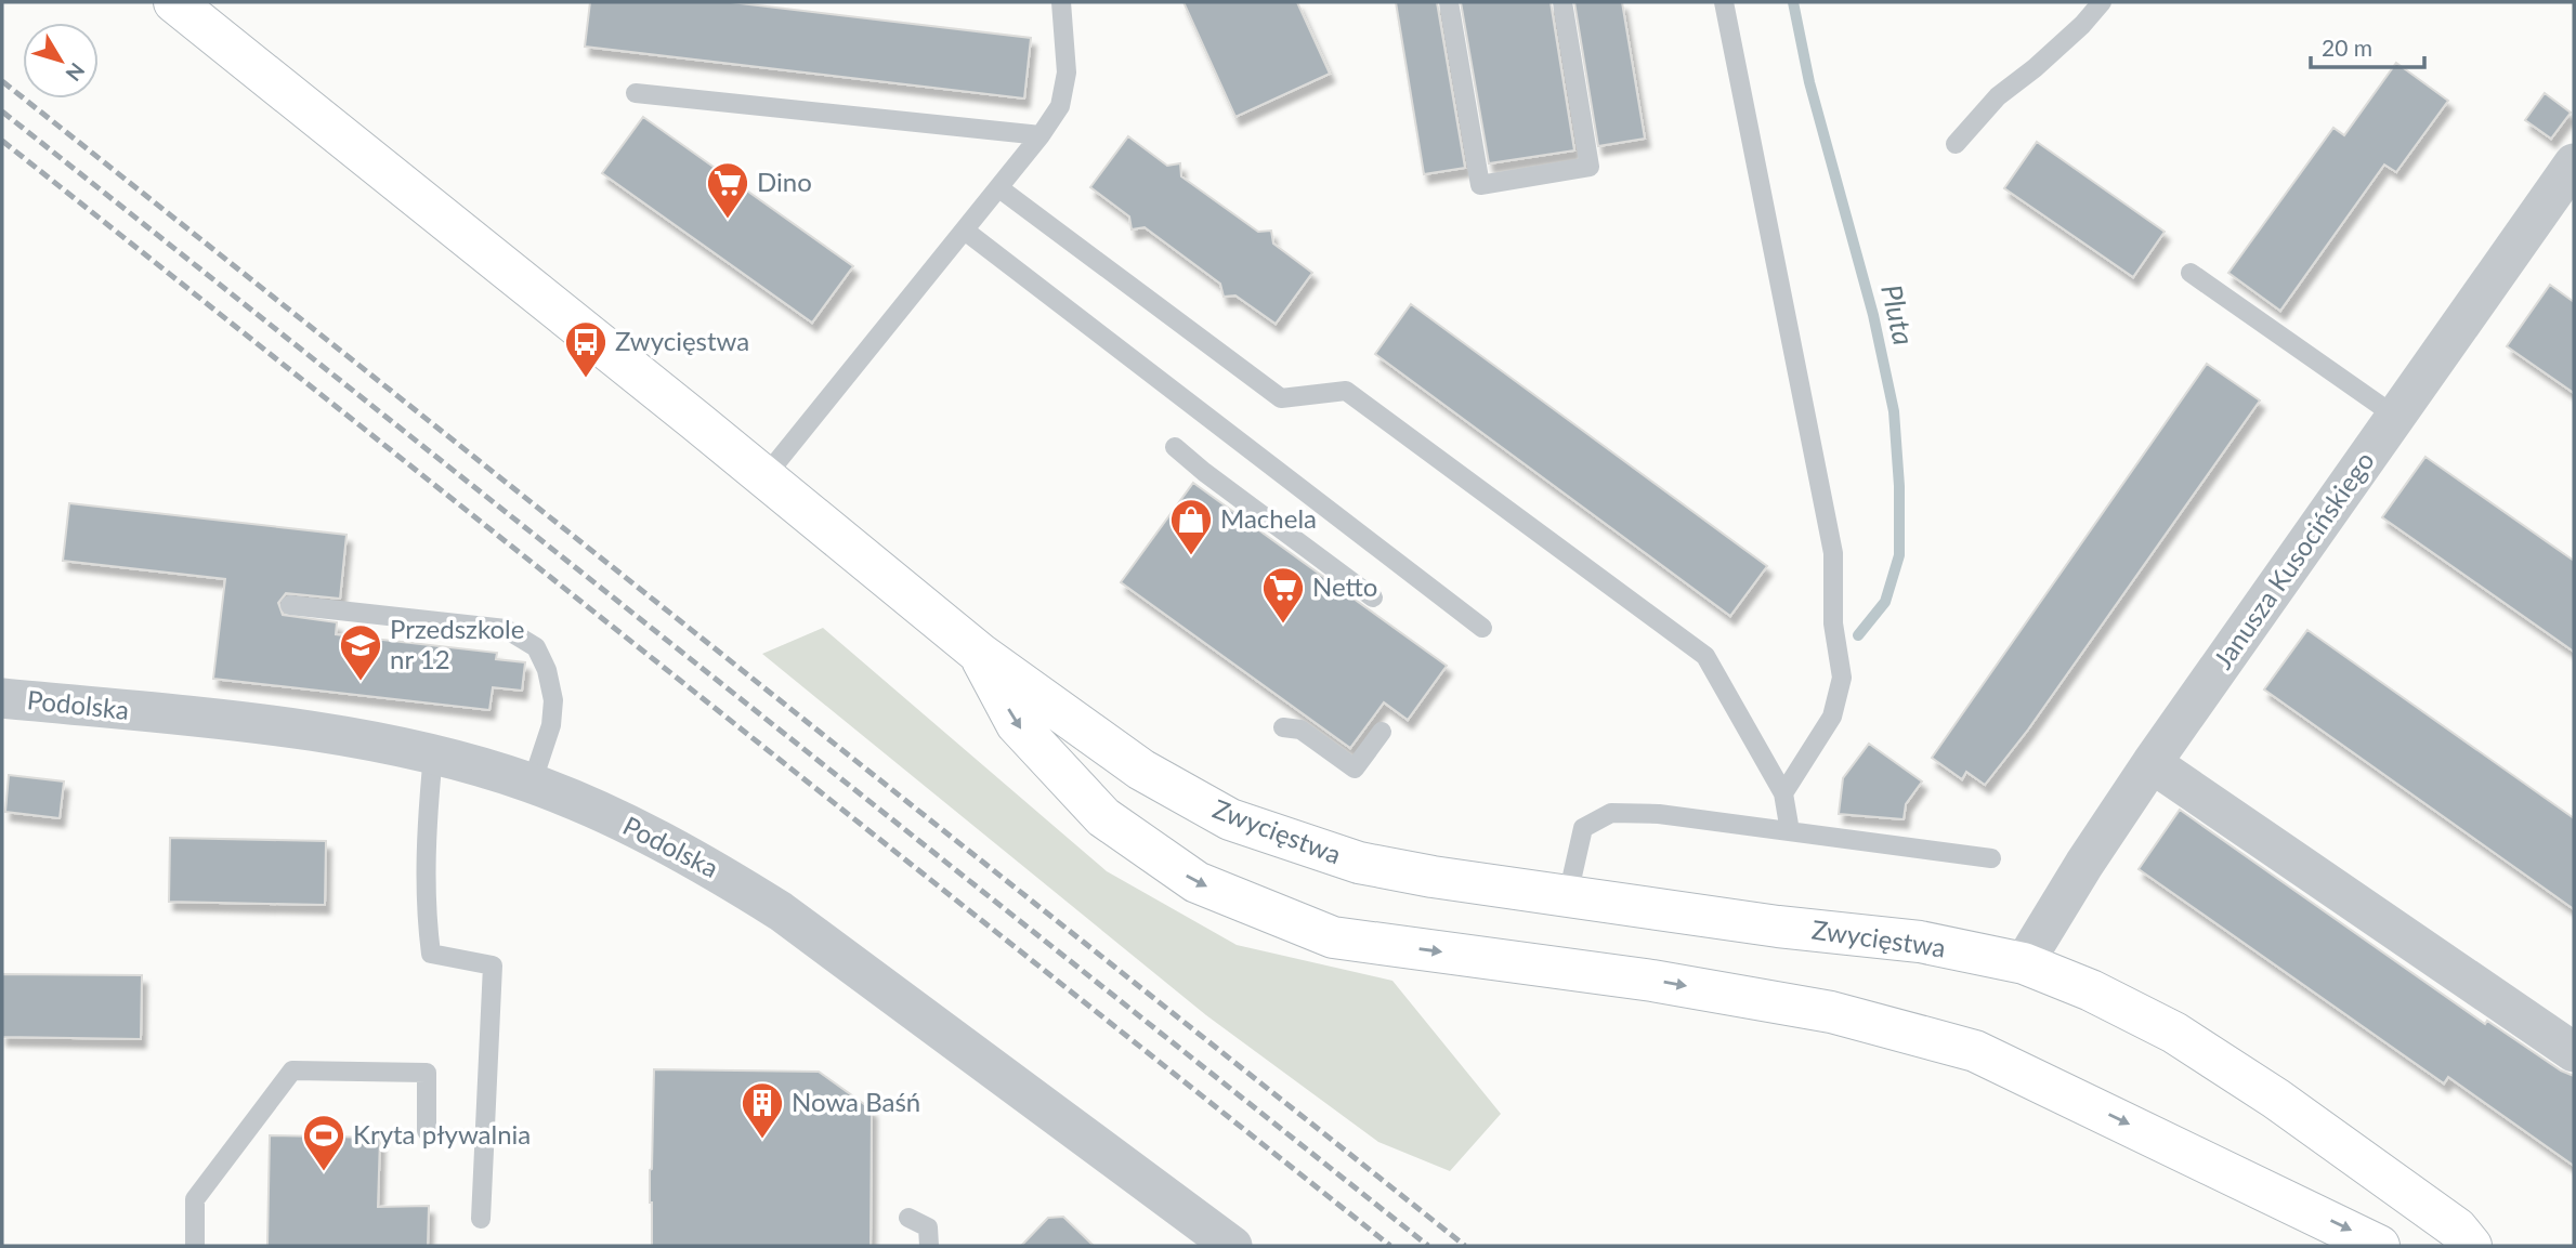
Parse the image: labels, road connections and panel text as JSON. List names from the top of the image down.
{
  "streets": {
    "main road": ["Zwycięstwa"],
    "street": ["Janusza Kusocińskiego", "Podolska"]
  },
  "crossings": [
    ["Janusza Kusocińskiego", "Zwycięstwa"]
  ],
  "water": ["Pluta"],
  "places": {
    "supermarket": ["Dino", "Netto"],
    "bus stop": ["Zwycięstwa"],
    "shop": ["Machela"],
    "school or university": ["Przedszkole nr 12"],
    "building": ["Nowa Baśń"],
    "sports": ["Kryta pływalnia"]
  },
  "scale_bar": "20 m",
  "north": "bottom right"
}
